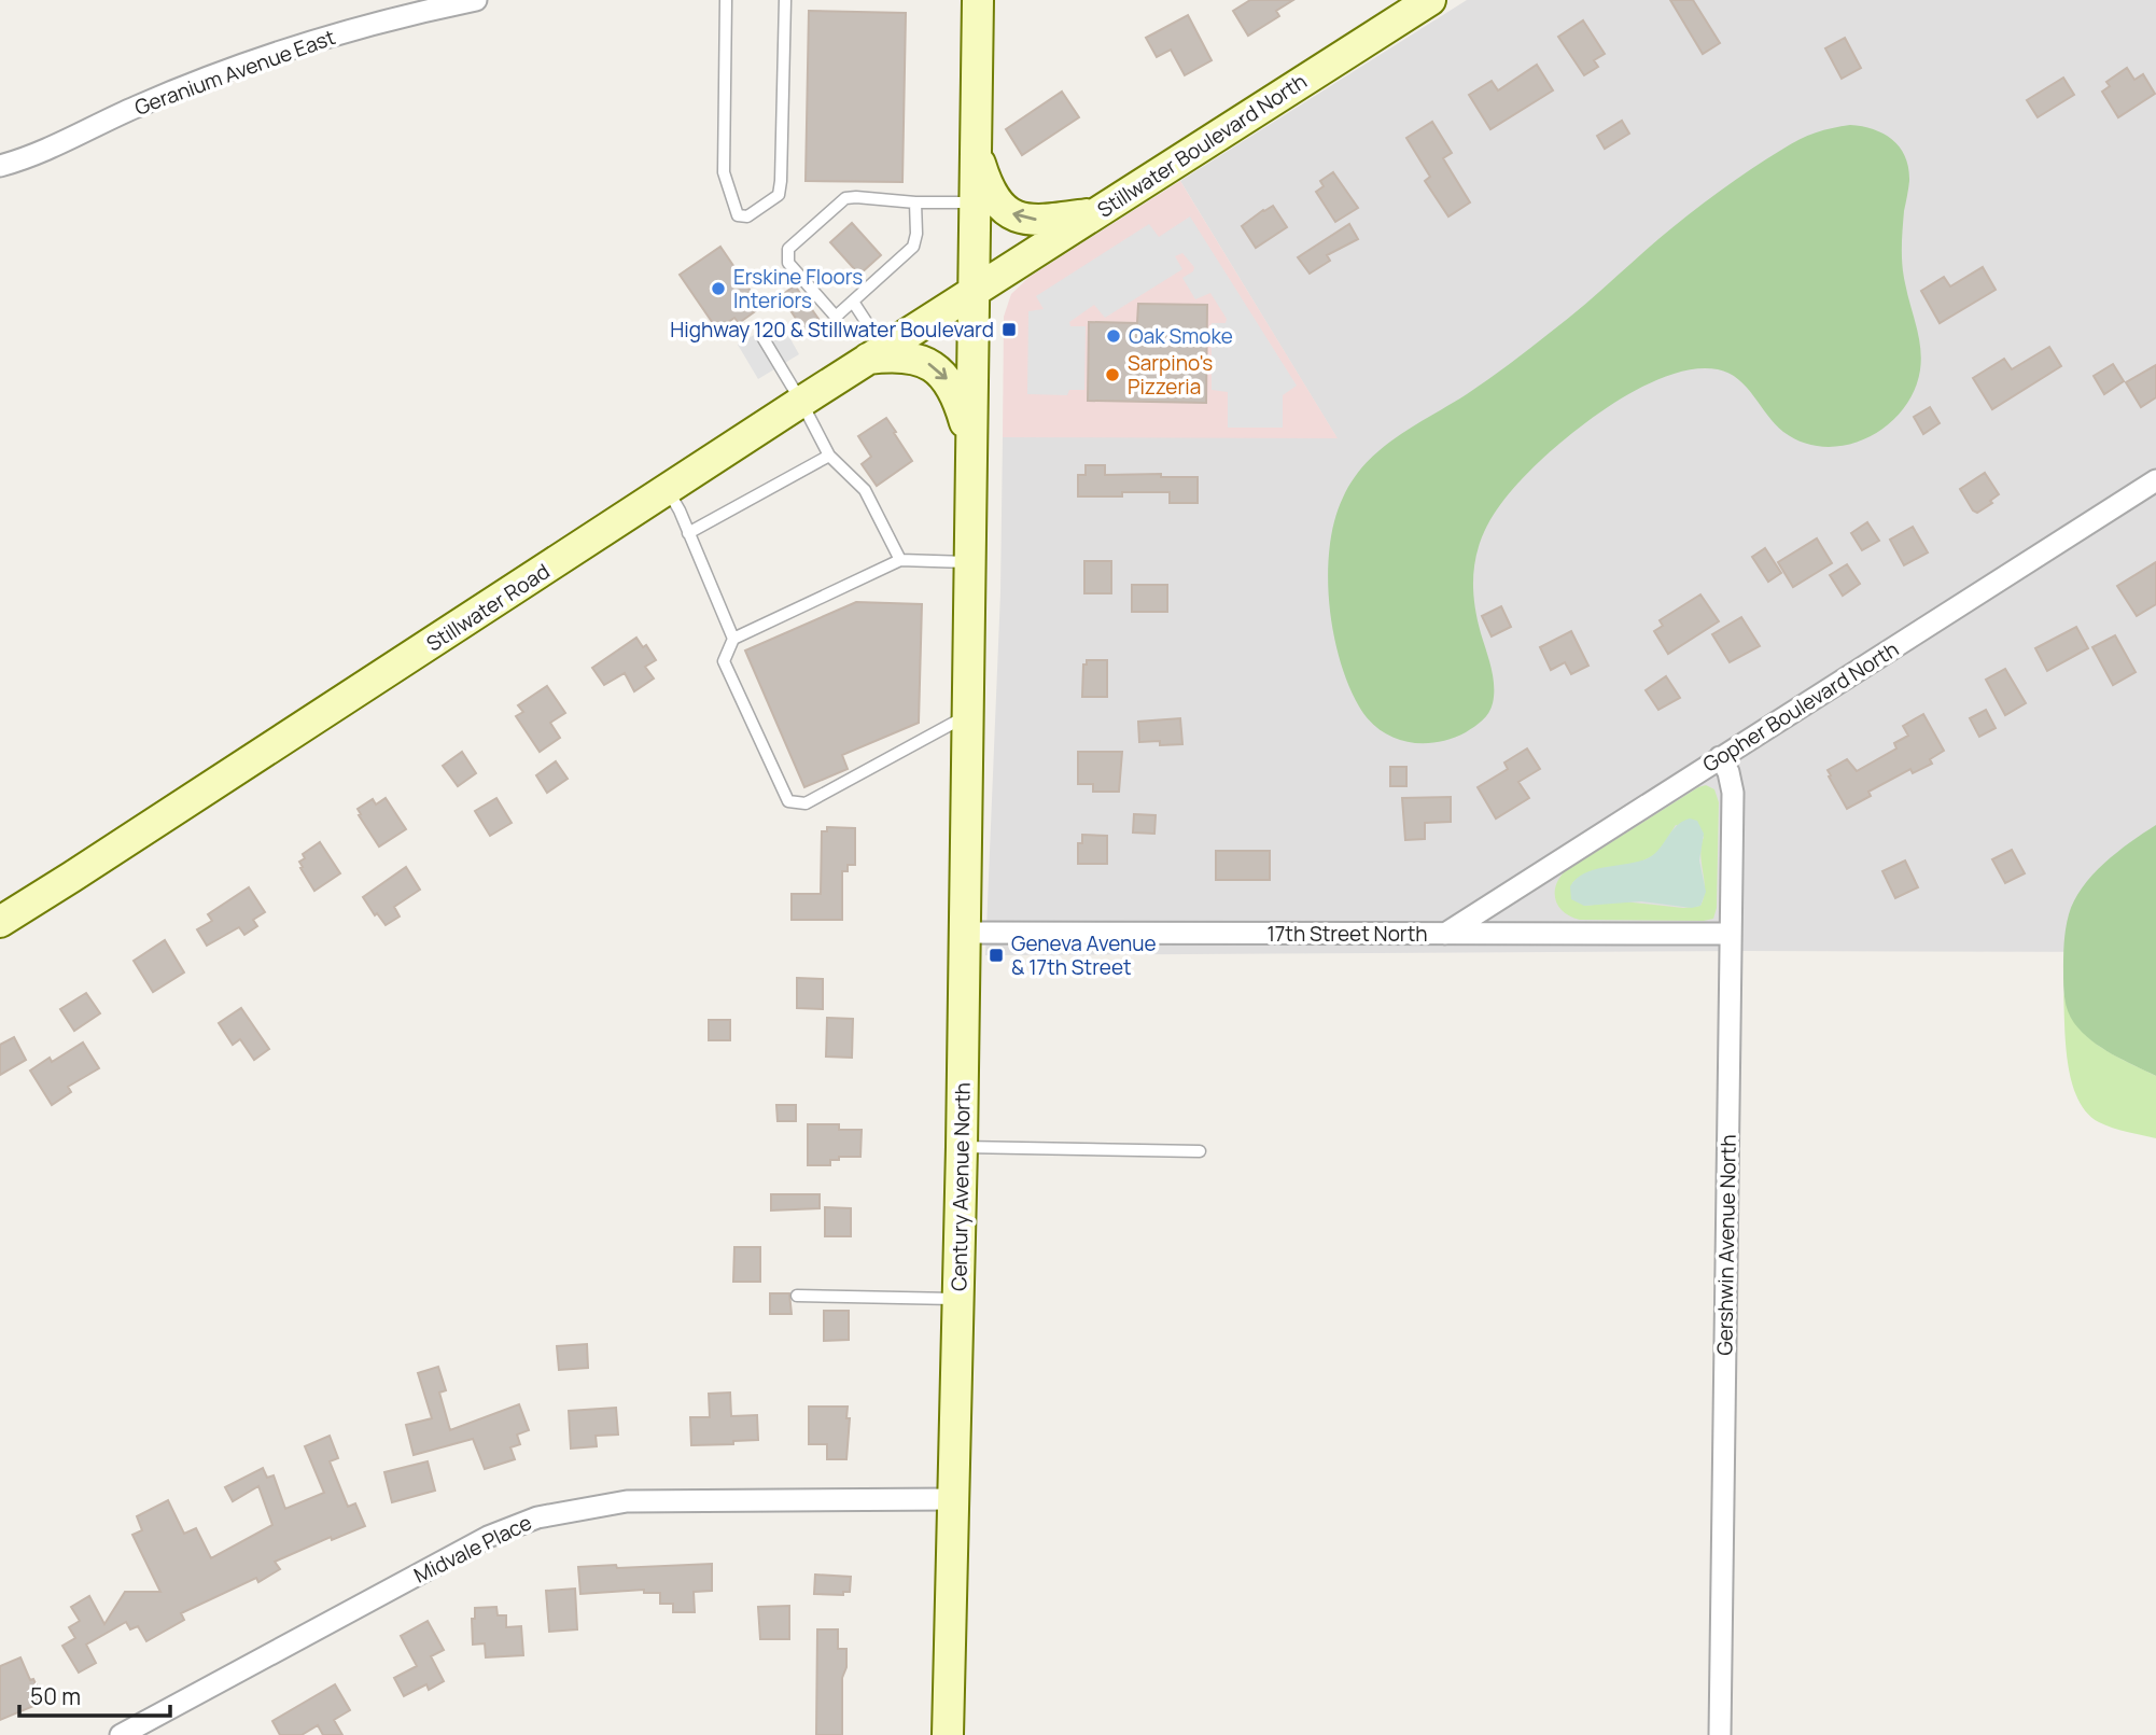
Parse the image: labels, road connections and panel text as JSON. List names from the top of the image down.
{
  "streets": {
    "main road": ["Stillwater Boulevard North", "Stillwater Road", "Century Avenue North"],
    "street": [
      "Geranium Avenue East",
      "Gopher Boulevard North",
      "17th Street North",
      "Gershwin Avenue North",
      "Midvale Place"
    ]
  },
  "crossings": [
    ["Stillwater Boulevard North", "Stillwater Road"],
    ["Stillwater Boulevard North", "Century Avenue North"],
    ["Stillwater Road", "Century Avenue North"],
    ["Gopher Boulevard North", "17th Street North"],
    ["Gopher Boulevard North", "Gershwin Avenue North"],
    ["17th Street North", "Century Avenue North"],
    ["17th Street North", "Gershwin Avenue North"],
    ["Century Avenue North", "Midvale Place"]
  ],
  "places": {
    "other": ["Erskine Floors Interiors", "Oak Smoke", "Sarpino's Pizzeria"],
    "transit": ["Highway 120 & Stillwater Boulevard", "Geneva Avenue & 17th Street"]
  },
  "scale_bar": "50 m"
}
